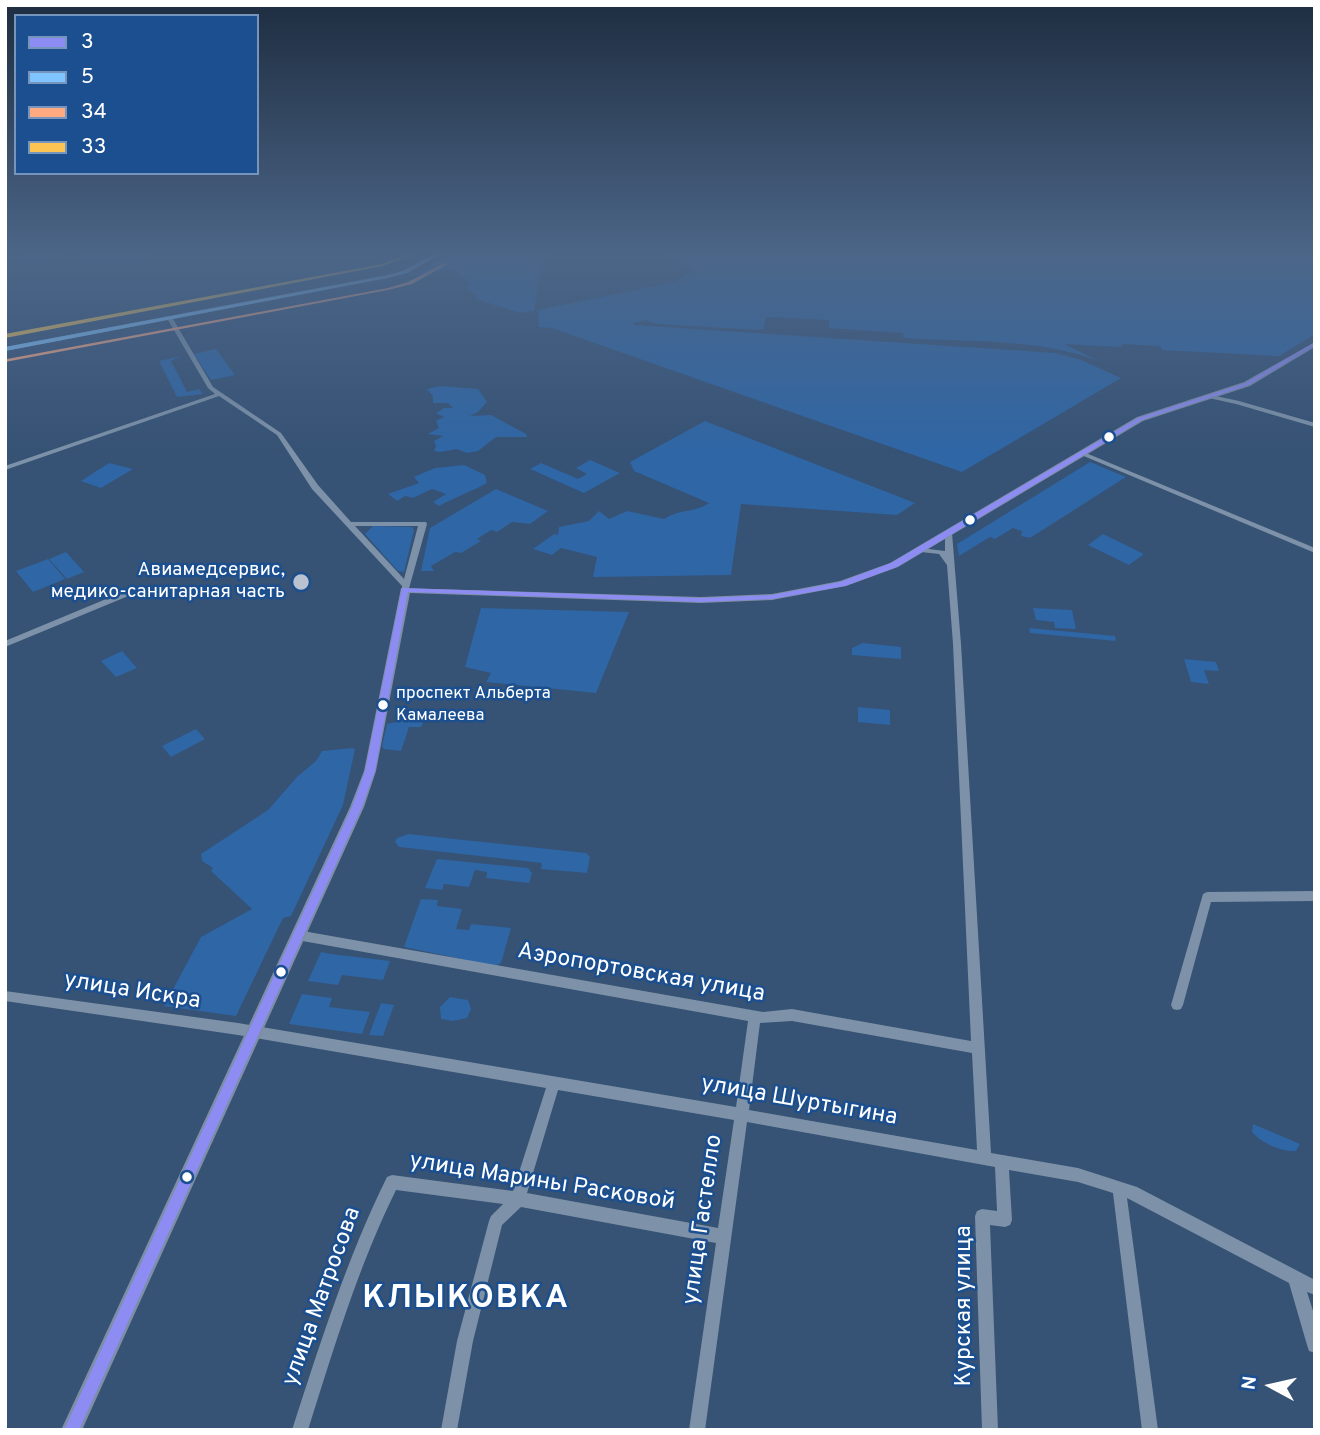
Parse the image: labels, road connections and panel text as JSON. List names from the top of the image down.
{
  "streets": {
    "street": [
      "Аэропортовская улица",
      "улица Искра",
      "улица Шуртыгина",
      "улица Марины Расковой",
      "улица Гастелло",
      "улица Матросова",
      "Курская улица"
    ]
  },
  "crossings": [
    ["Аэропортовская улица", "улица Гастелло"],
    ["улица Искра", "улица Шуртыгина"],
    ["улица Шуртыгина", "улица Гастелло"],
    ["улица Шуртыгина", "Курская улица"],
    ["улица Марины Расковой", "улица Гастелло"],
    ["улица Марины Расковой", "улица Матросова"]
  ],
  "districts": ["КЛЫКОВКА"],
  "places": ["Авиамедсервис, медико-санитарная часть", "проспект Альберта Камалеева"],
  "lines": [
    "transit line 5",
    "transit line 34",
    "transit line 33",
    "transit line 3"
  ],
  "legend": [
    "3",
    "5",
    "34",
    "33"
  ],
  "north": "left"
}
